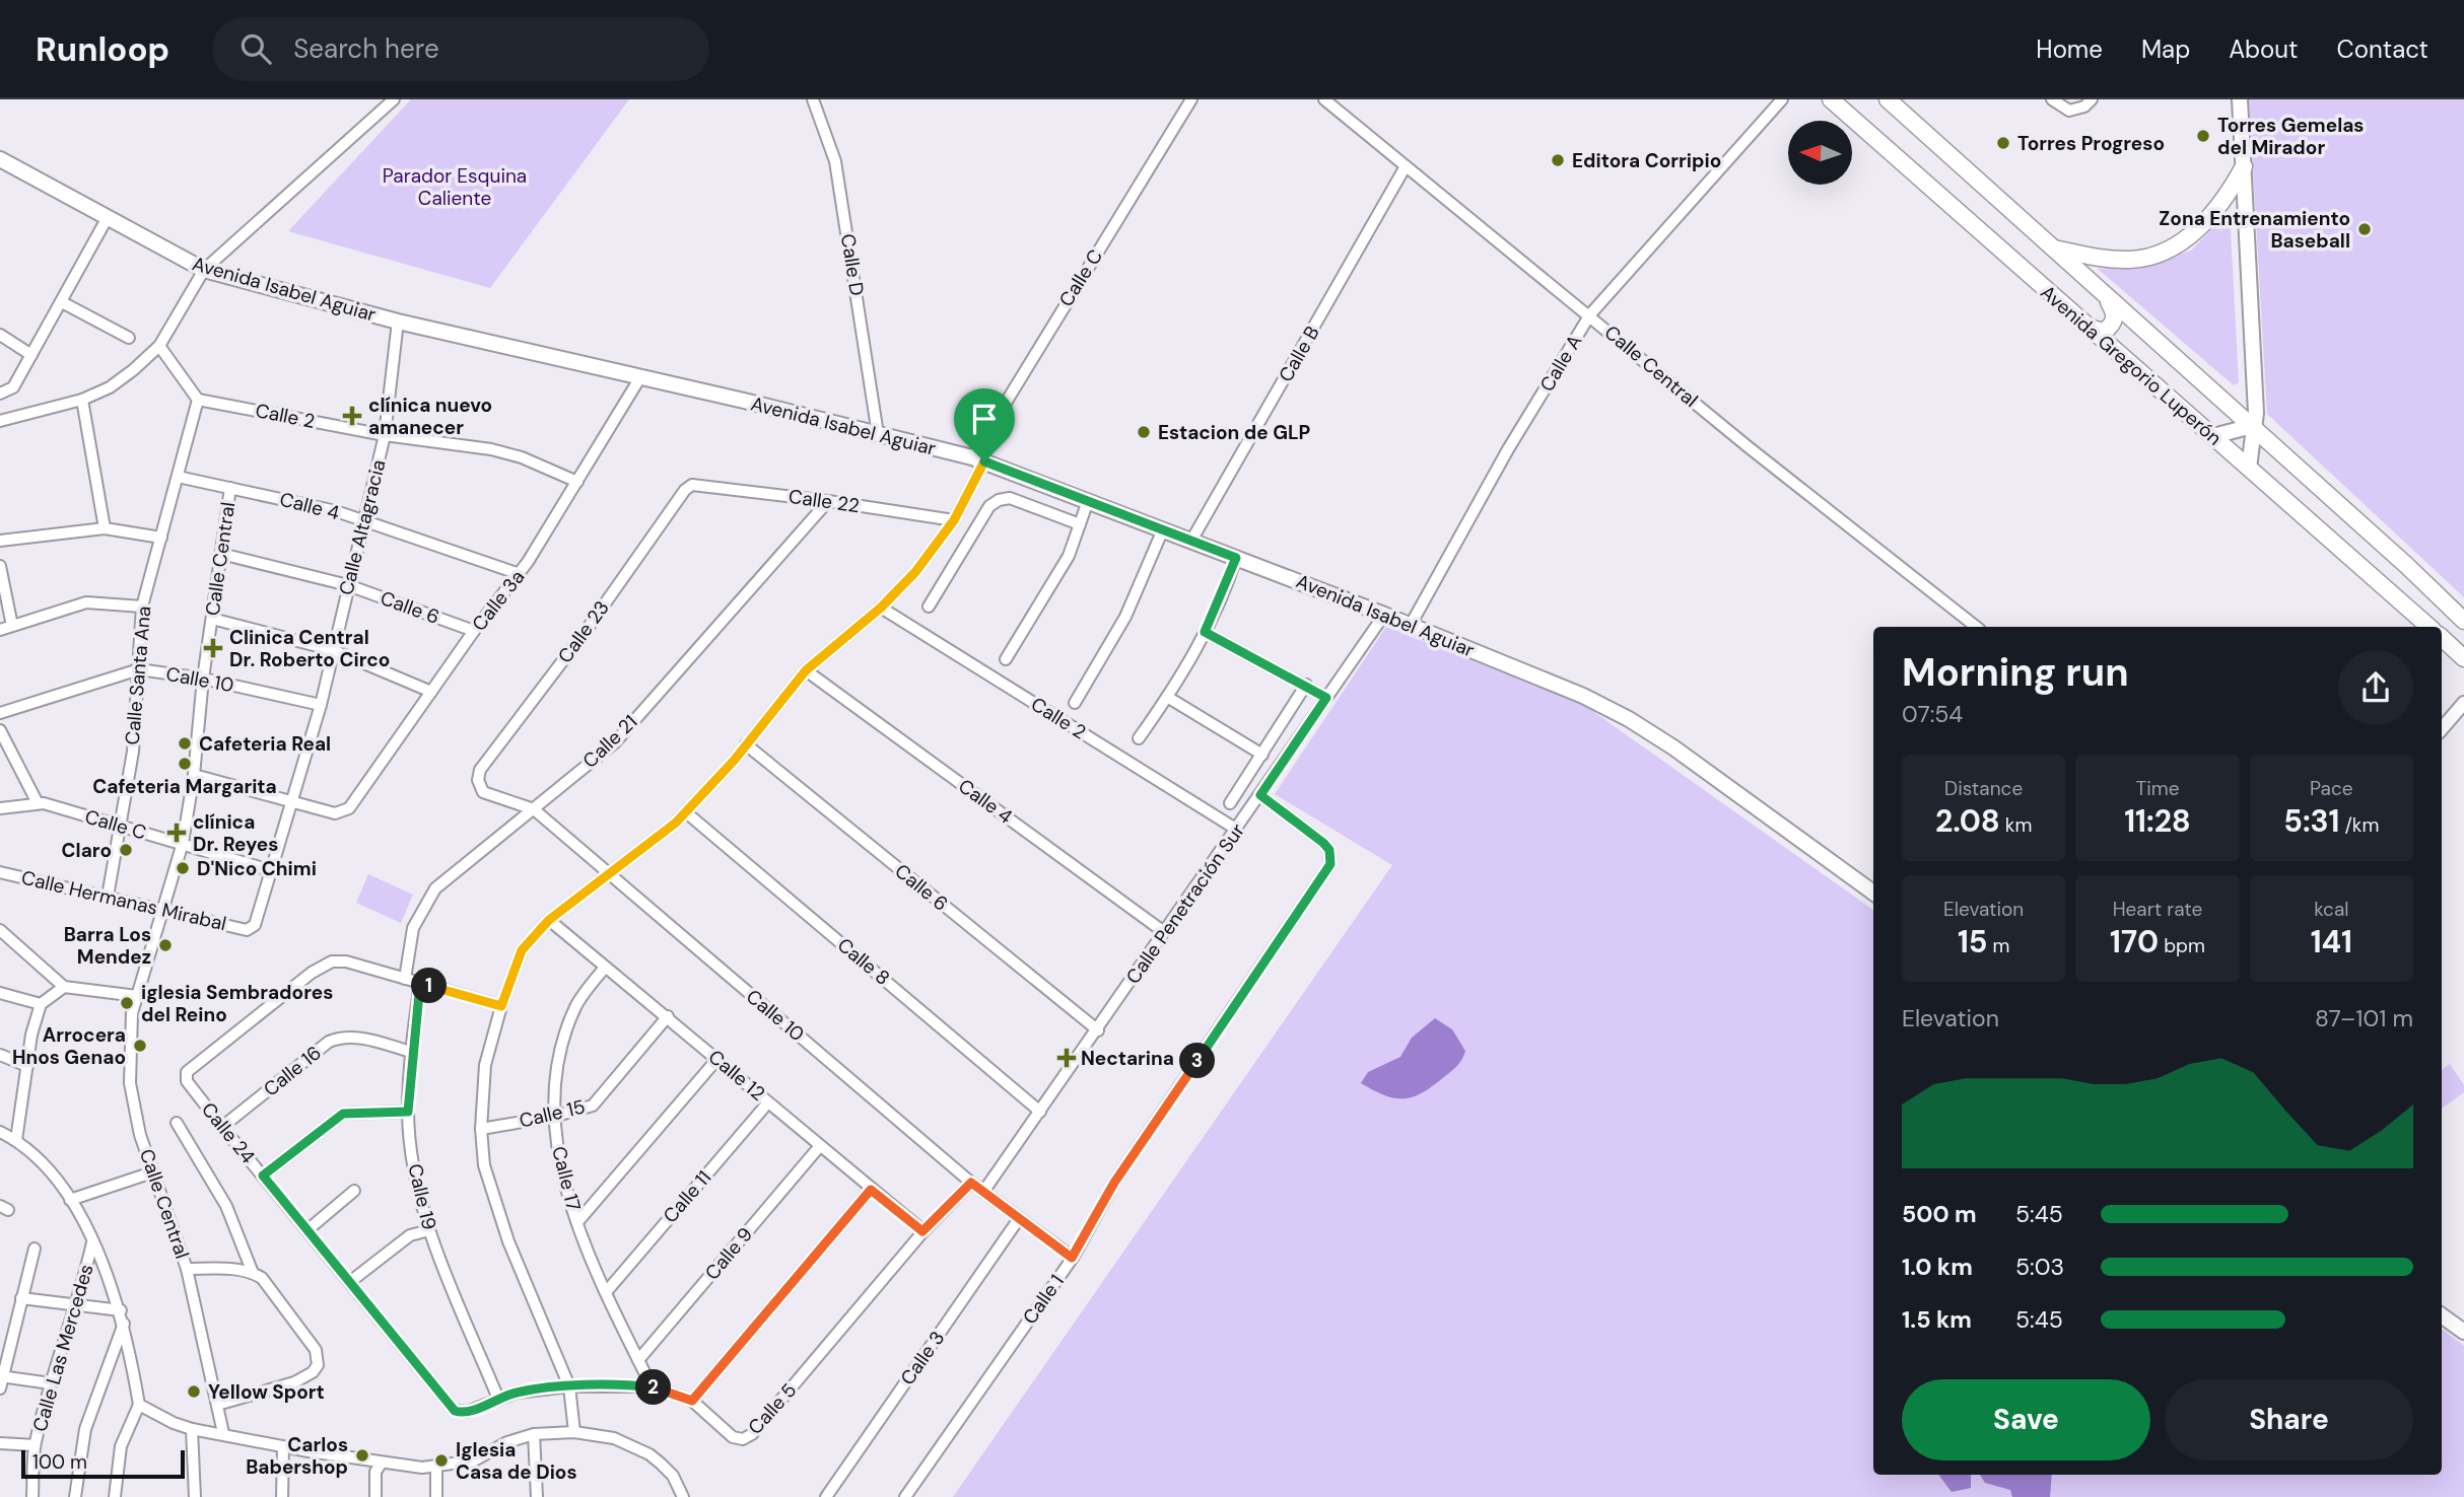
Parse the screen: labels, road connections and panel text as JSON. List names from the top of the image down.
{
  "streets": {
    "main road": ["Avenida Isabel Aguiar", "Avenida Gregorio Luperón"],
    "street": [
      "Calle D",
      "Calle C",
      "Calle B",
      "Calle A",
      "Calle Central",
      "Calle 2",
      "Calle 22",
      "Calle 4",
      "Calle Altagracia",
      "Calle 3a",
      "Calle 6",
      "Calle 23",
      "Calle Santa Ana",
      "Calle 10",
      "Calle 21",
      "Calle Hermanas Mirabal",
      "Calle Penetración Sur",
      "Calle 8",
      "Calle 16",
      "Calle 12",
      "Calle 15",
      "Calle 24",
      "Calle 17",
      "Calle 19",
      "Calle 11",
      "Calle 9",
      "Calle 1",
      "Calle Las Mercedes",
      "Calle 3",
      "Calle 5"
    ]
  },
  "crossings": [
    ["Calle D", "Avenida Isabel Aguiar"],
    ["Calle C", "Avenida Isabel Aguiar"],
    ["Calle C", "Calle Central"],
    ["Calle C", "Calle 2"],
    ["Calle C", "Calle 22"],
    ["Calle C", "Calle 4"],
    ["Calle C", "Calle Altagracia"],
    ["Calle C", "Calle 6"],
    ["Calle C", "Calle Santa Ana"],
    ["Calle C", "Calle 10"],
    ["Calle C", "Calle 8"],
    ["Calle C", "Calle 12"],
    ["Calle C", "Calle 15"],
    ["Calle C", "Calle 5"],
    ["Avenida Isabel Aguiar", "Calle B"],
    ["Avenida Isabel Aguiar", "Calle A"],
    ["Avenida Isabel Aguiar", "Calle Altagracia"],
    ["Avenida Isabel Aguiar", "Calle 3a"],
    ["Avenida Isabel Aguiar", "Calle Penetración Sur"],
    ["Calle B", "Calle Central"],
    ["Calle A", "Calle Central"],
    ["Calle Central", "Calle 4"],
    ["Calle Central", "Calle 6"],
    ["Calle Central", "Calle 10"],
    ["Calle Central", "Calle Hermanas Mirabal"],
    ["Calle 2", "Calle Altagracia"],
    ["Calle 2", "Calle 3a"],
    ["Calle 2", "Calle Santa Ana"],
    ["Calle 2", "Calle Penetración Sur"],
    ["Calle 22", "Calle 23"],
    ["Calle 22", "Calle 21"],
    ["Calle 4", "Calle Altagracia"],
    ["Calle 4", "Calle 3a"],
    ["Calle 4", "Calle Santa Ana"],
    ["Calle 4", "Calle Penetración Sur"],
    ["Calle Altagracia", "Calle 3a"],
    ["Calle Altagracia", "Calle 6"],
    ["Calle Altagracia", "Calle 10"],
    ["Calle Altagracia", "Calle Hermanas Mirabal"],
    ["Calle 3a", "Calle 6"],
    ["Calle 6", "Calle Penetración Sur"],
    ["Calle 23", "Calle 10"],
    ["Calle Santa Ana", "Calle 10"],
    ["Calle Santa Ana", "Calle Hermanas Mirabal"],
    ["Calle 10", "Calle 21"],
    ["Calle 10", "Calle Penetración Sur"],
    ["Calle 10", "Calle 1"],
    ["Calle 10", "Calle 3"],
    ["Calle 10", "Calle 5"],
    ["Calle 21", "Calle 24"],
    ["Calle Penetración Sur", "Calle 8"],
    ["Calle Penetración Sur", "Calle 1"],
    ["Calle 16", "Calle 24"],
    ["Calle 16", "Calle 19"],
    ["Calle 12", "Calle 15"],
    ["Calle 12", "Calle 17"],
    ["Calle 12", "Calle 11"],
    ["Calle 12", "Calle 9"],
    ["Calle 12", "Calle 5"],
    ["Calle 15", "Calle 17"],
    ["Calle 24", "Calle 5"],
    ["Calle 17", "Calle 11"],
    ["Calle 17", "Calle 9"],
    ["Calle 17", "Calle 5"],
    ["Calle 19", "Calle 5"]
  ],
  "parks": ["Parador Esquina Caliente"],
  "places": {
    "other": [
      "Torres Gemelas del Mirador",
      "Torres Progreso",
      "Editora Corripio",
      "Zona Entrenamiento Baseball",
      "Estacion de GLP",
      "Cafeteria Real",
      "Cafeteria Margarita",
      "Claro",
      "D'Nico Chimi",
      "Barra Los Mendez",
      "iglesia Sembradores del Reino",
      "Arrocera Hnos Genao",
      "Yellow Sport",
      "Carlos Babershop",
      "Iglesia Casa de Dios"
    ],
    "health": [
      "clínica nuevo amanecer",
      "Clinica Central Dr. Roberto Circo",
      "clínica Dr. Reyes",
      "Nectarina"
    ]
  },
  "scale_bar": "100 m",
  "north": "left",
  "page": {
    "header": "Runloop",
    "search": "Search here",
    "nav": [
      "Home",
      "Map",
      "About",
      "Contact"
    ],
    "heading": ["Morning run", "07:54"],
    "stats": [
      ["Distance", "2.08 km"],
      ["Time", "11:28"],
      ["Pace", "5:31 /km"],
      ["Elevation", "15 m"],
      ["Heart rate", "170 bpm"],
      ["kcal", "141"]
    ],
    "pins": ["1", "3", "2"],
    "chart": ["Elevation", "87–101 m"],
    "list": [
      {
        "name": "500 m",
        "note": "5:45"
      },
      {
        "name": "1.0 km",
        "note": "5:03"
      },
      {
        "name": "1.5 km",
        "note": "5:45"
      }
    ],
    "buttons": ["Save", "Share"],
    "scale": "100 m"
  }
}
